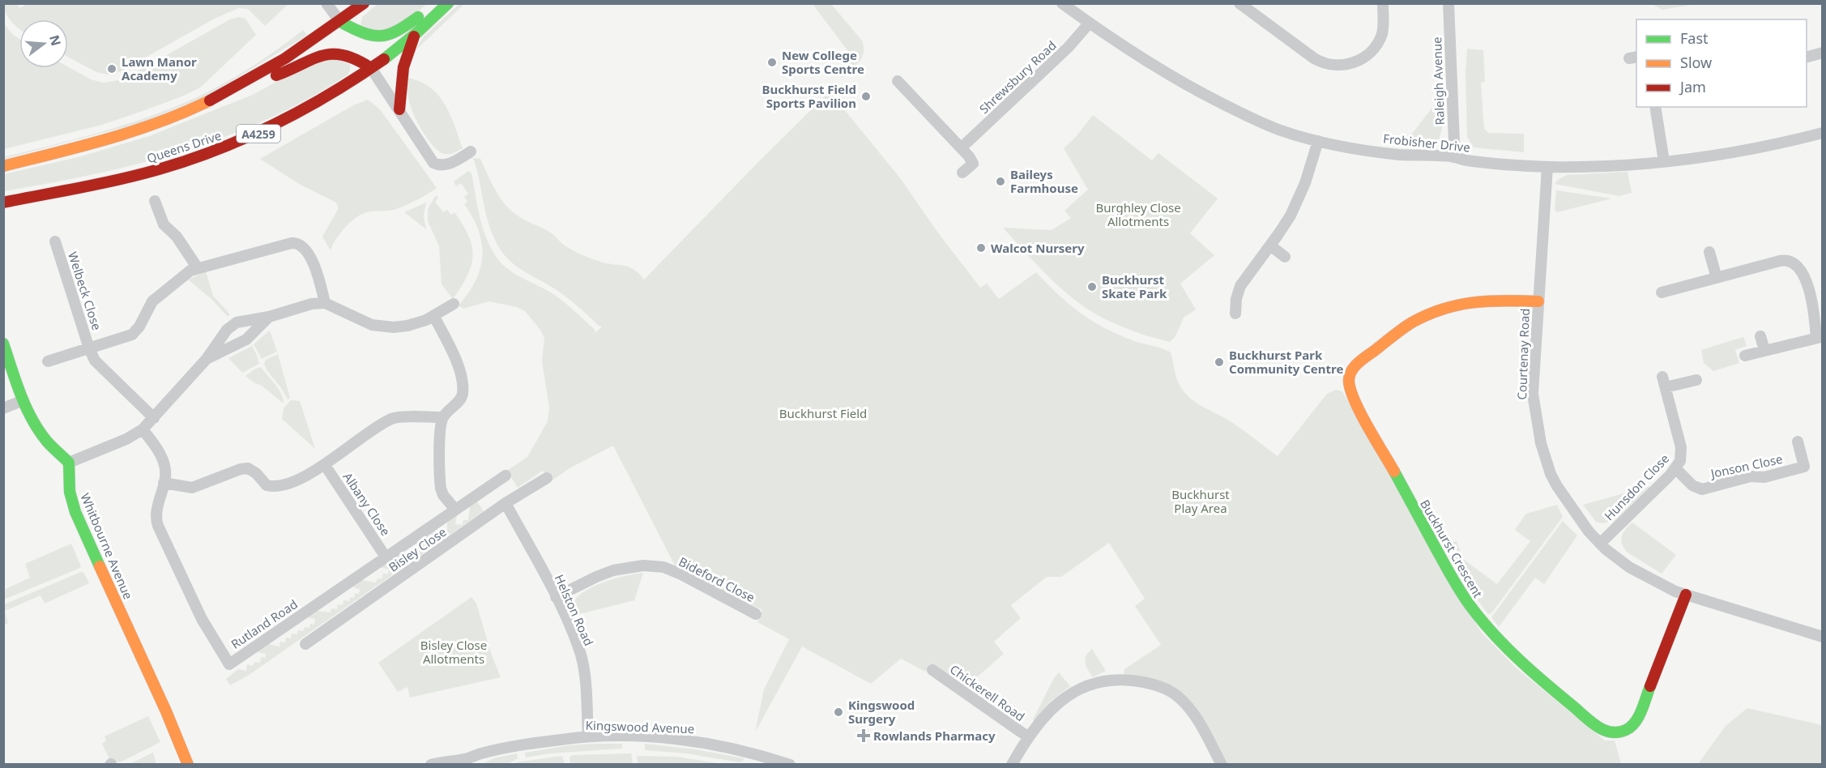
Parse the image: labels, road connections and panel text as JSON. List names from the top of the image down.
{
  "streets": {
    "street": [
      "Shrewsbury Road",
      "Raleigh Avenue",
      "A4259",
      "Frobisher Drive",
      "Queens Drive",
      "Welbeck Close",
      "Courtenay Road",
      "Jonson Close",
      "Hunsdon Close",
      "Albany Close",
      "Whitbourne Avenue",
      "Buckhurst Crescent",
      "Bisley Close",
      "Bideford Close",
      "Helston Road",
      "Rutland Road",
      "Chickerell Road",
      "Kingswood Avenue"
    ]
  },
  "crossings": [
    ["Shrewsbury Road", "Frobisher Drive"],
    ["Raleigh Avenue", "Frobisher Drive"],
    ["Frobisher Drive", "Courtenay Road"],
    ["Courtenay Road", "Hunsdon Close"],
    ["Courtenay Road", "Buckhurst Crescent"],
    ["Jonson Close", "Hunsdon Close"],
    ["Albany Close", "Rutland Road"],
    ["Bisley Close", "Helston Road"],
    ["Bideford Close", "Helston Road"],
    ["Helston Road", "Kingswood Avenue"]
  ],
  "parks": [
    "Burghley Close Allotments",
    "Buckhurst Field",
    "Buckhurst Play Area",
    "Bisley Close Allotments"
  ],
  "places": {
    "other": [
      "New College Sports Centre",
      "Lawn Manor Academy",
      "Buckhurst Field Sports Pavilion",
      "Baileys Farmhouse",
      "Walcot Nursery",
      "Buckhurst Skate Park",
      "Buckhurst Park Community Centre",
      "Kingswood Surgery"
    ],
    "health": ["Rowlands Pharmacy"]
  },
  "legend": ["Fast", "Slow", "Jam"],
  "north": "right"
}
